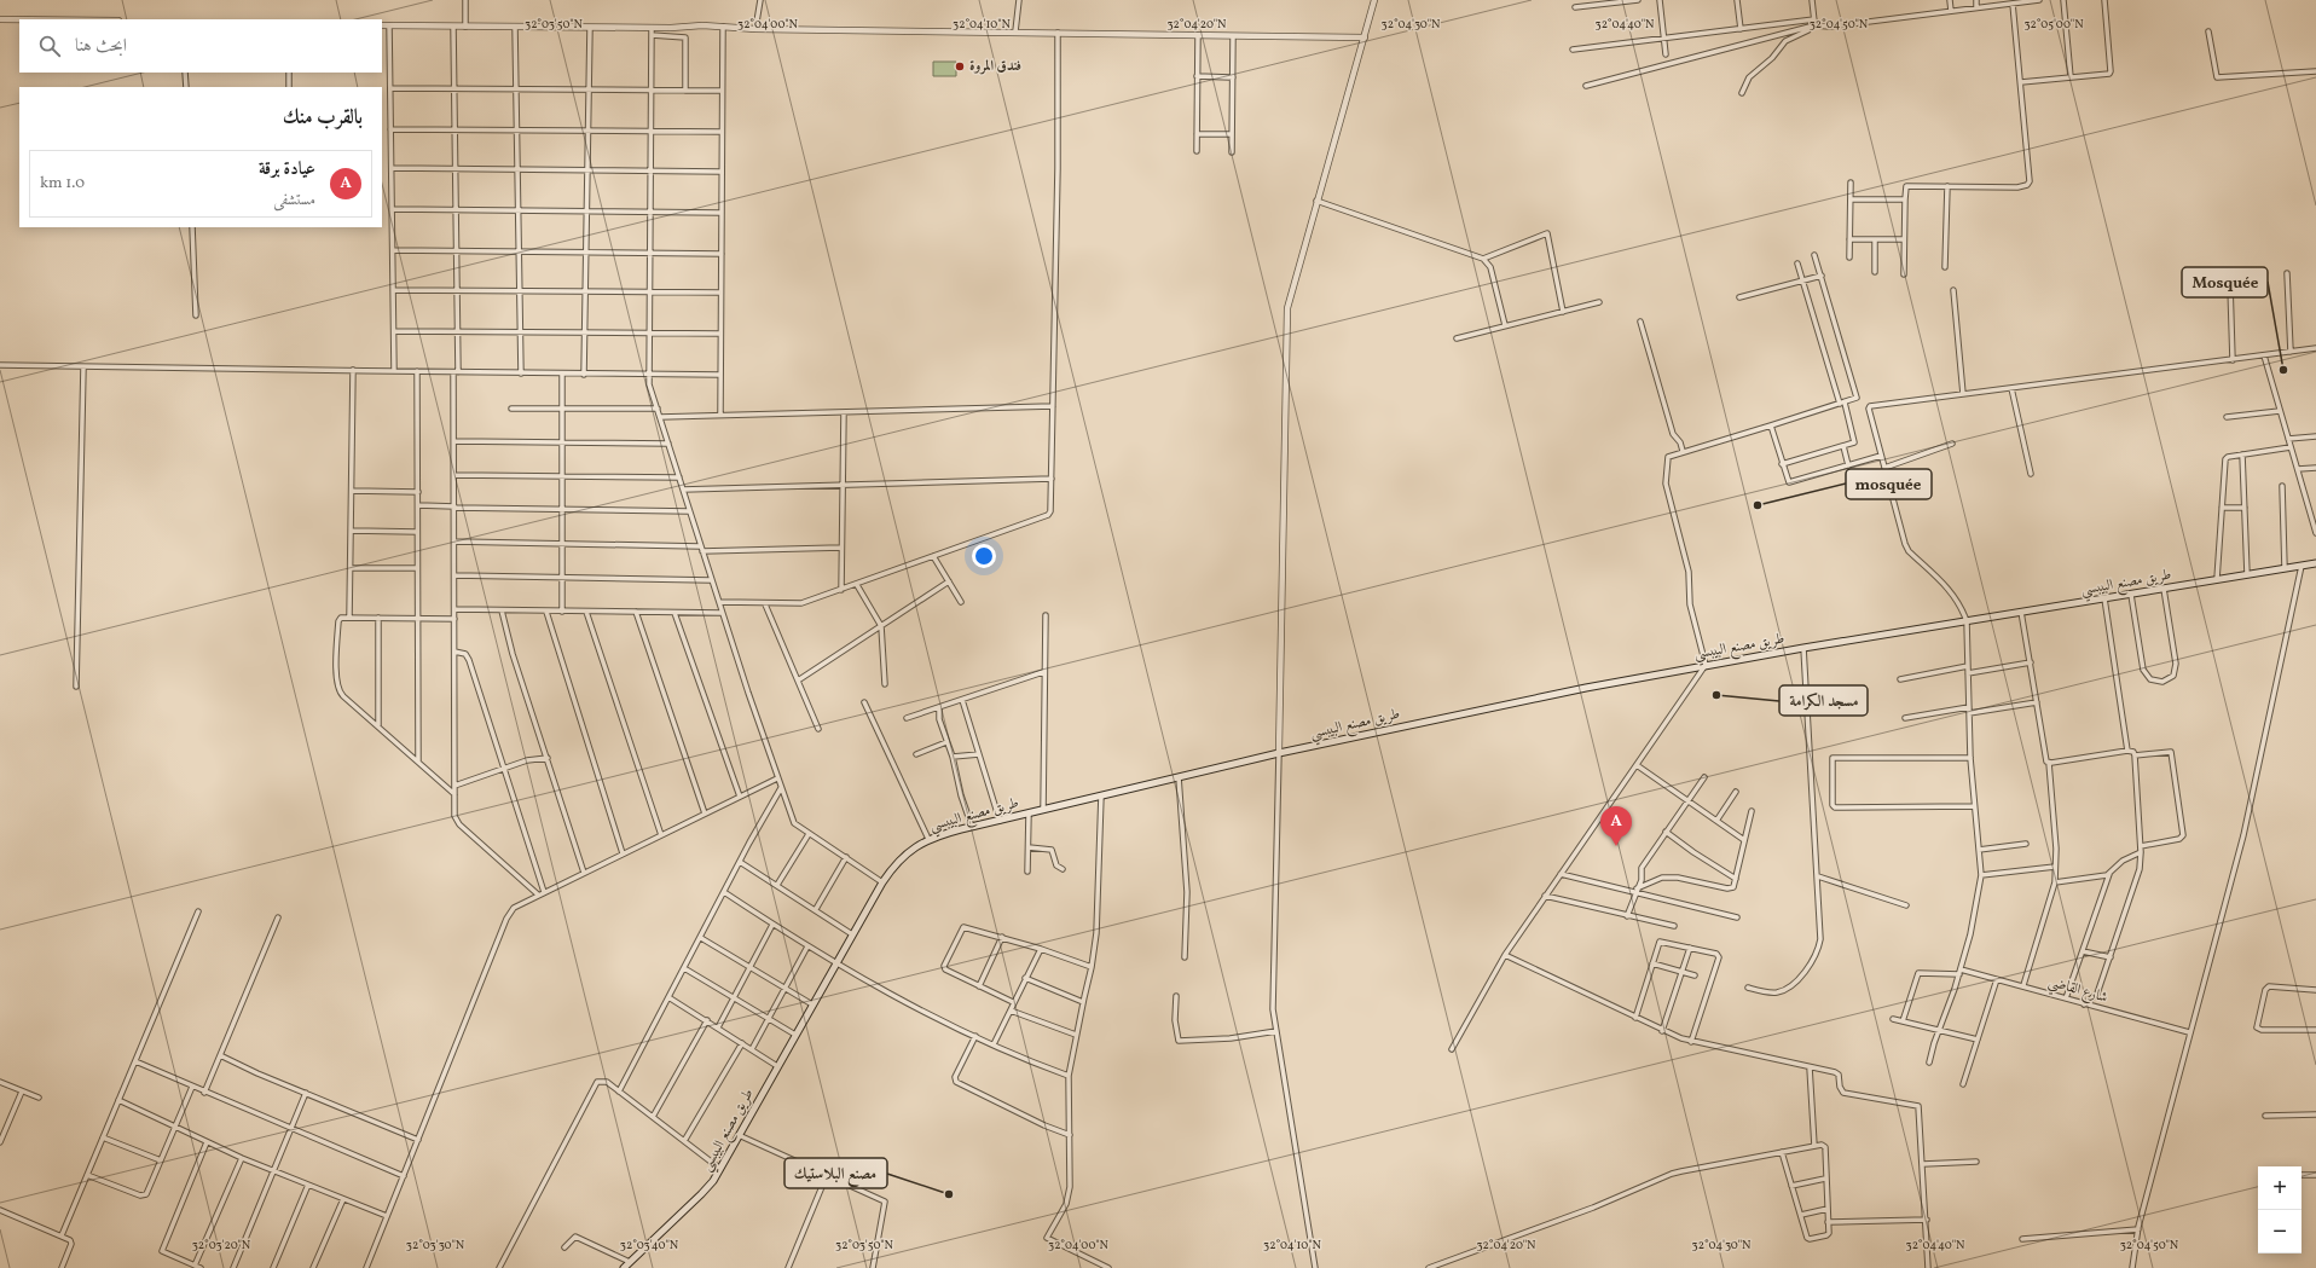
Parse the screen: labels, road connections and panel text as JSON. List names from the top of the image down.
{
  "streets": {
    "main road": ["طريق مصنع البيبسي"],
    "street": ["شارع القاضي"]
  },
  "places": [
    "فندق المروة",
    "Mosquée",
    "mosquée",
    "مسجد الكرامة",
    "مصنع البلاستيك"
  ],
  "page": {
    "search": "ابحث هنا",
    "heading": "بالقرب منك",
    "list": [
      {
        "mark": "A",
        "name": "عيادة برقة",
        "note": "مستشفى",
        "value": "1.0 km"
      }
    ],
    "pins": "A",
    "map_buttons": ["+", "−"]
  },
  "coordinates": [
    "32°04'20\"N",
    "32°03'50\"N",
    "32°04'00\"N",
    "32°04'10\"N",
    "32°04'30\"N",
    "32°04'40\"N",
    "32°04'50\"N",
    "32°05'00\"N",
    "32°03'20\"N",
    "32°03'30\"N",
    "32°03'40\"N"
  ]
}
